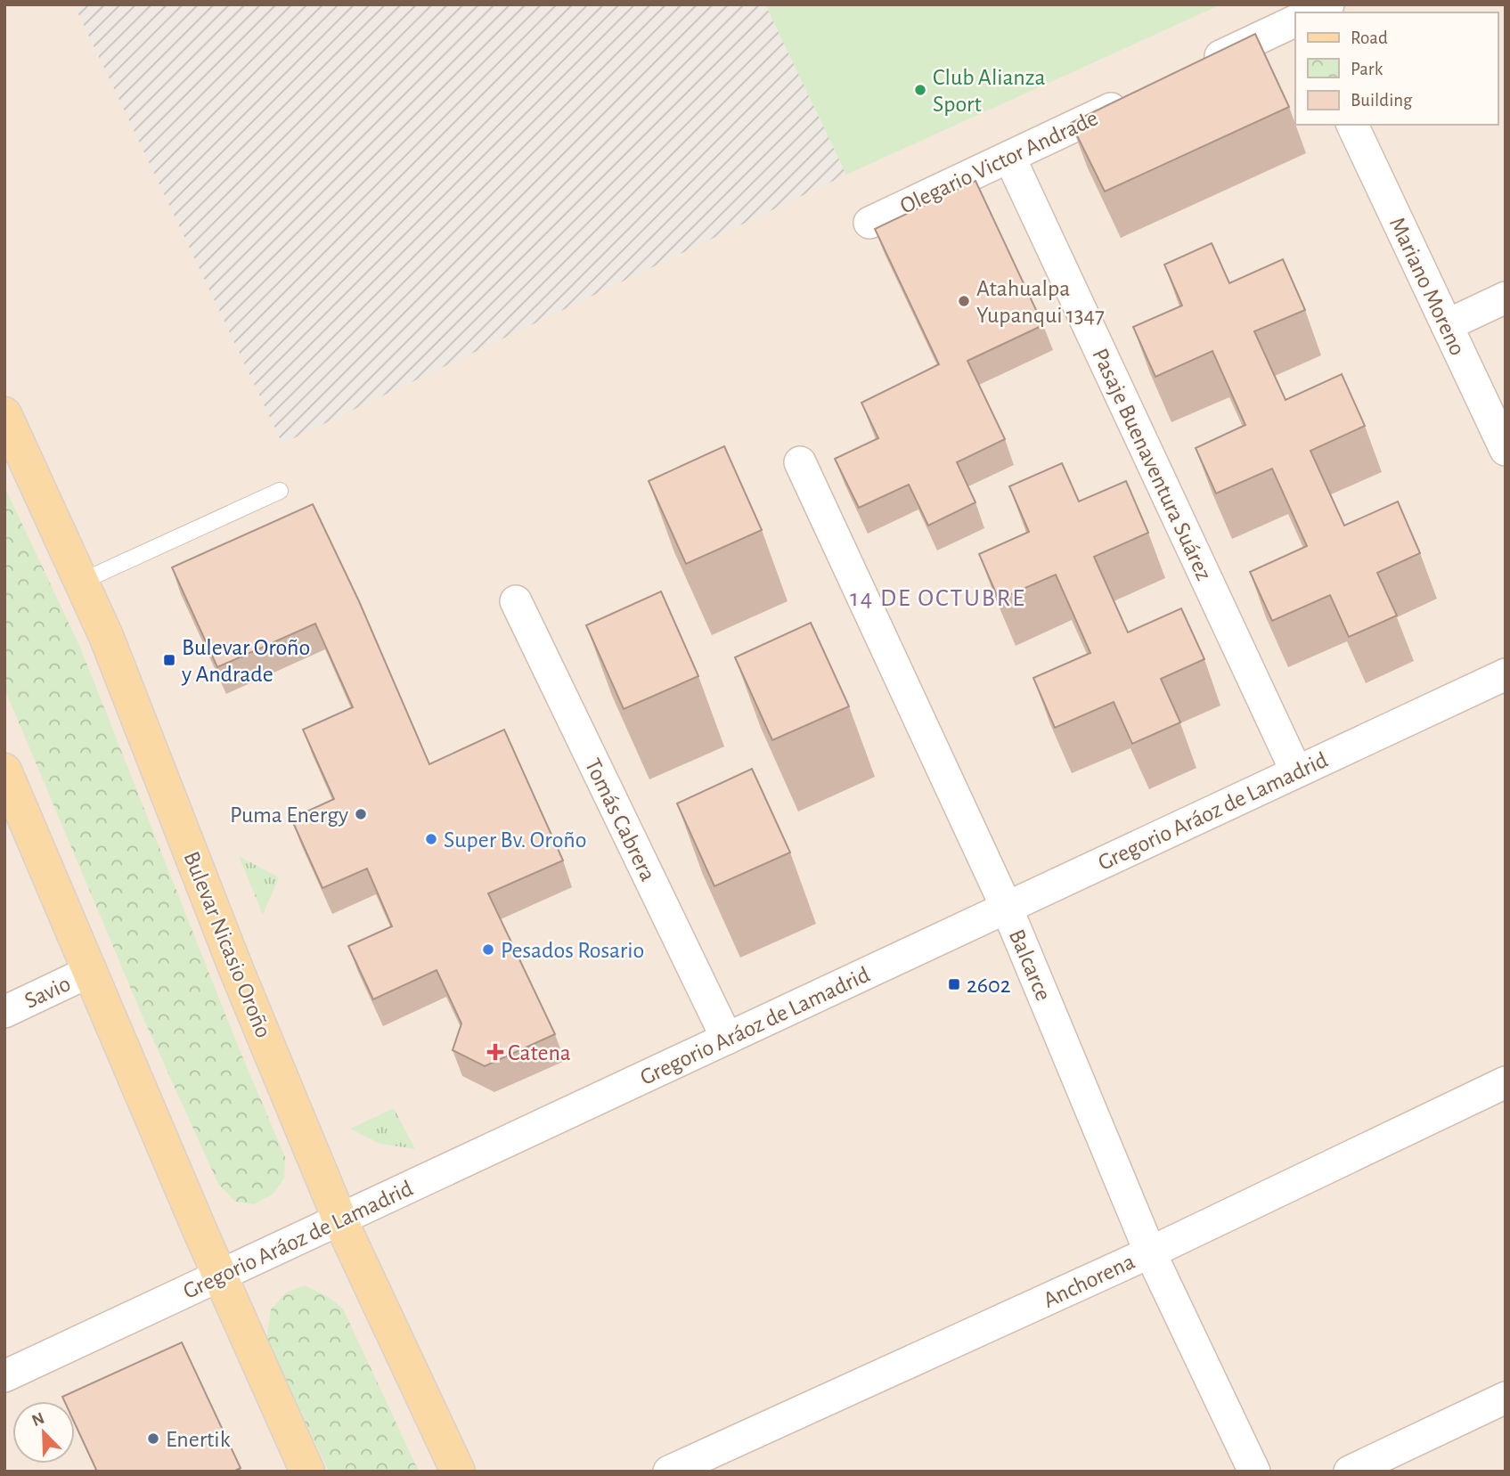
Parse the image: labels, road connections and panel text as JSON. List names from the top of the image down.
{
  "streets": {
    "main road": ["Bulevar Nicasio Oroño"],
    "street": [
      "Olegario Victor Andrade",
      "Mariano Moreno",
      "Pasaje Buenaventura Suárez",
      "Gregorio Aráoz de Lamadrid",
      "Tomás Cabrera",
      "Balcarce",
      "Savio",
      "Anchorena"
    ]
  },
  "crossings": [
    ["Olegario Victor Andrade", "Pasaje Buenaventura Suárez"],
    ["Pasaje Buenaventura Suárez", "Gregorio Aráoz de Lamadrid"],
    ["Gregorio Aráoz de Lamadrid", "Tomás Cabrera"],
    ["Gregorio Aráoz de Lamadrid", "Bulevar Nicasio Oroño"],
    ["Gregorio Aráoz de Lamadrid", "Balcarce"],
    ["Balcarce", "Anchorena"]
  ],
  "districts": ["14 DE OCTUBRE"],
  "places": {
    "other": [
      "Club Alianza Sport",
      "Atahualpa Yupanqui 1347",
      "Puma Energy",
      "Super Bv. Oroño",
      "Pesados Rosario",
      "Enertik"
    ],
    "transit": ["Bulevar Oroño y Andrade", "2602"],
    "health": ["Catena"]
  },
  "legend": ["Road", "Park", "Building"],
  "north": "top left"
}
